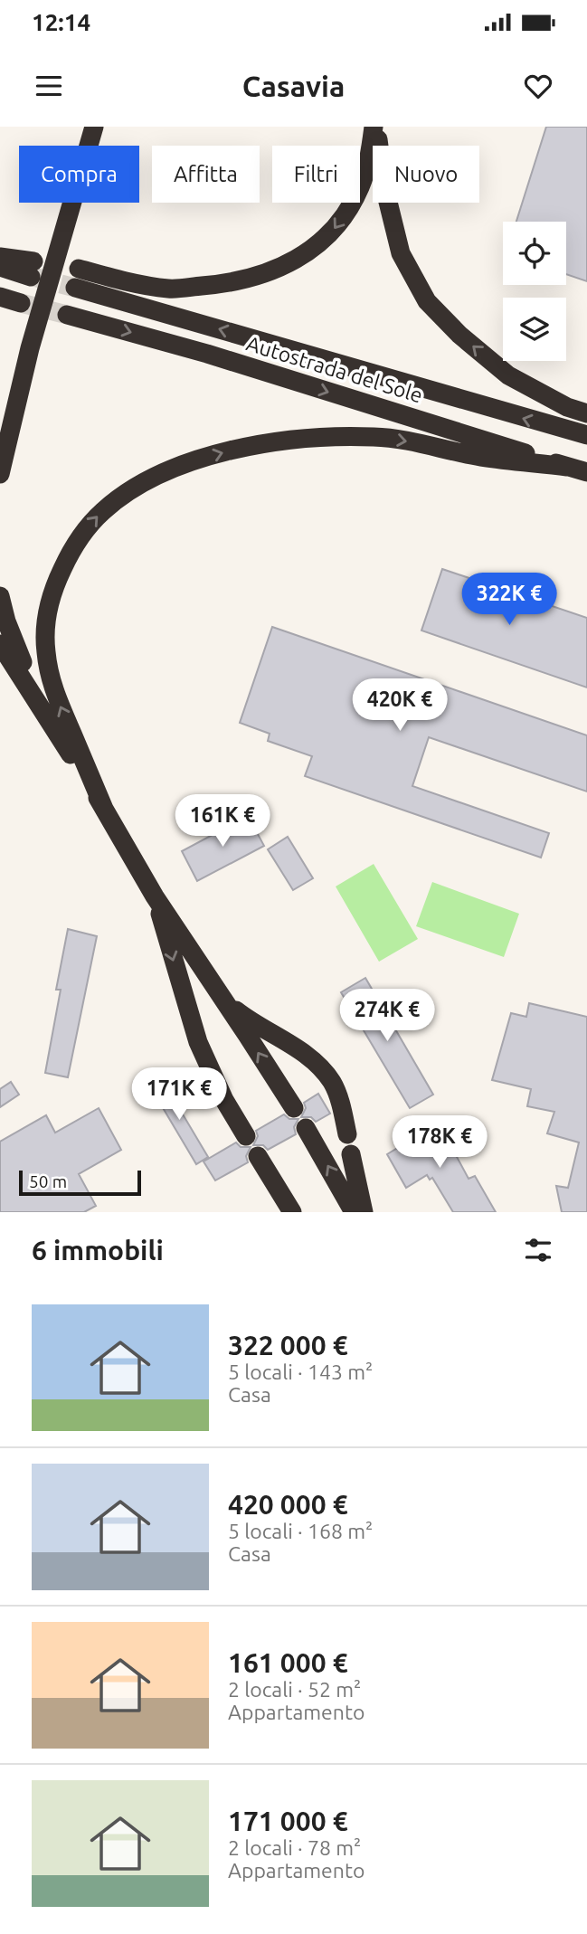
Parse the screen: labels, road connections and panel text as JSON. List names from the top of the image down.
{
  "streets": {
    "highway": ["Autostrada del Sole"]
  },
  "scale_bar": "50 m",
  "page": {
    "status": "12:14",
    "header": "Casavia",
    "chip": [
      "Compra",
      "Affitta",
      "Filtri",
      "Nuovo"
    ],
    "price": [
      "322K €",
      "420K €",
      "161K €",
      "274K €",
      "171K €",
      "178K €"
    ],
    "scale": "50 m",
    "heading": "6 immobili",
    "list": [
      {
        "name": "322 000 €",
        "note": "5 locali · 143 m² · Casa"
      },
      {
        "name": "420 000 €",
        "note": "5 locali · 168 m² · Casa"
      },
      {
        "name": "161 000 €",
        "note": "2 locali · 52 m² · Appartamento"
      },
      {
        "name": "171 000 €",
        "note": "2 locali · 78 m² · Appartamento"
      }
    ]
  }
}
